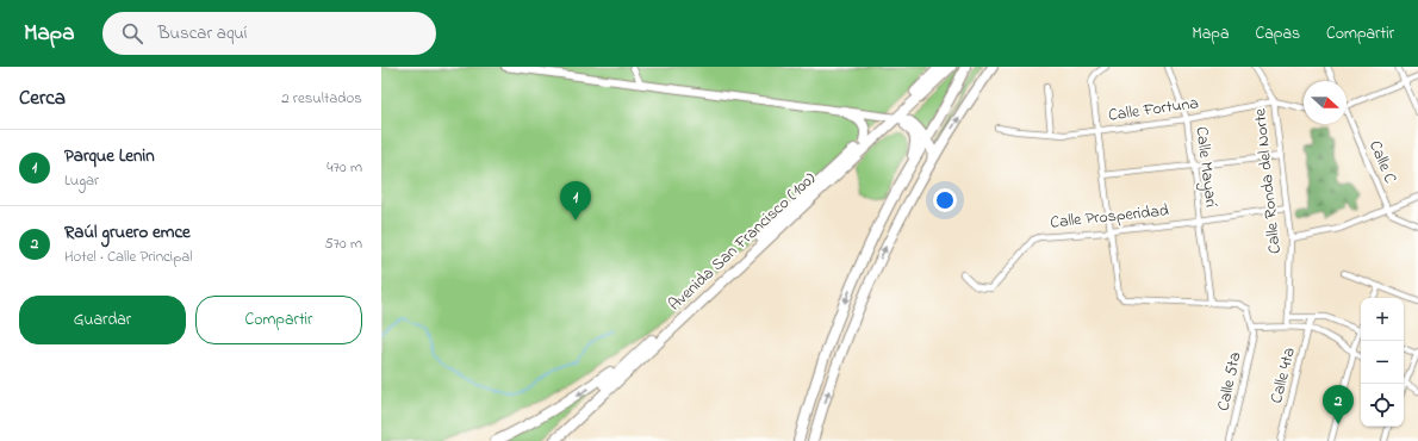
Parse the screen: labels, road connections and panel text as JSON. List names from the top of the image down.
{
  "streets": {
    "highway": ["Avenida San Francisco (100)"],
    "street": [
      "Calle Fortuna",
      "Calle C",
      "Calle Mayarí",
      "Calle Ronda del Norte",
      "Calle Prosperidad",
      "Calle 4ta",
      "Calle 5ta"
    ]
  },
  "crossings": [
    ["Calle Fortuna", "Calle Mayarí"],
    ["Calle Fortuna", "Calle Ronda del Norte"],
    ["Calle Mayarí", "Calle Prosperidad"],
    ["Calle Ronda del Norte", "Calle Prosperidad"]
  ],
  "north": "right",
  "page": {
    "header": "Mapa",
    "search": "Buscar aquí",
    "nav": ["Mapa", "Capas", "Compartir"],
    "heading": ["Cerca", "2 resultados"],
    "list": [
      {
        "mark": "1",
        "name": "Parque Lenin",
        "note": "Lugar",
        "value": "470 m"
      },
      {
        "mark": "2",
        "name": "Raúl gruero emce",
        "note": "Hotel · Calle Principal",
        "value": "570 m"
      }
    ],
    "pins": ["1", "2"],
    "buttons": ["Guardar", "Compartir"],
    "map_buttons": ["+", "−"]
  }
}
